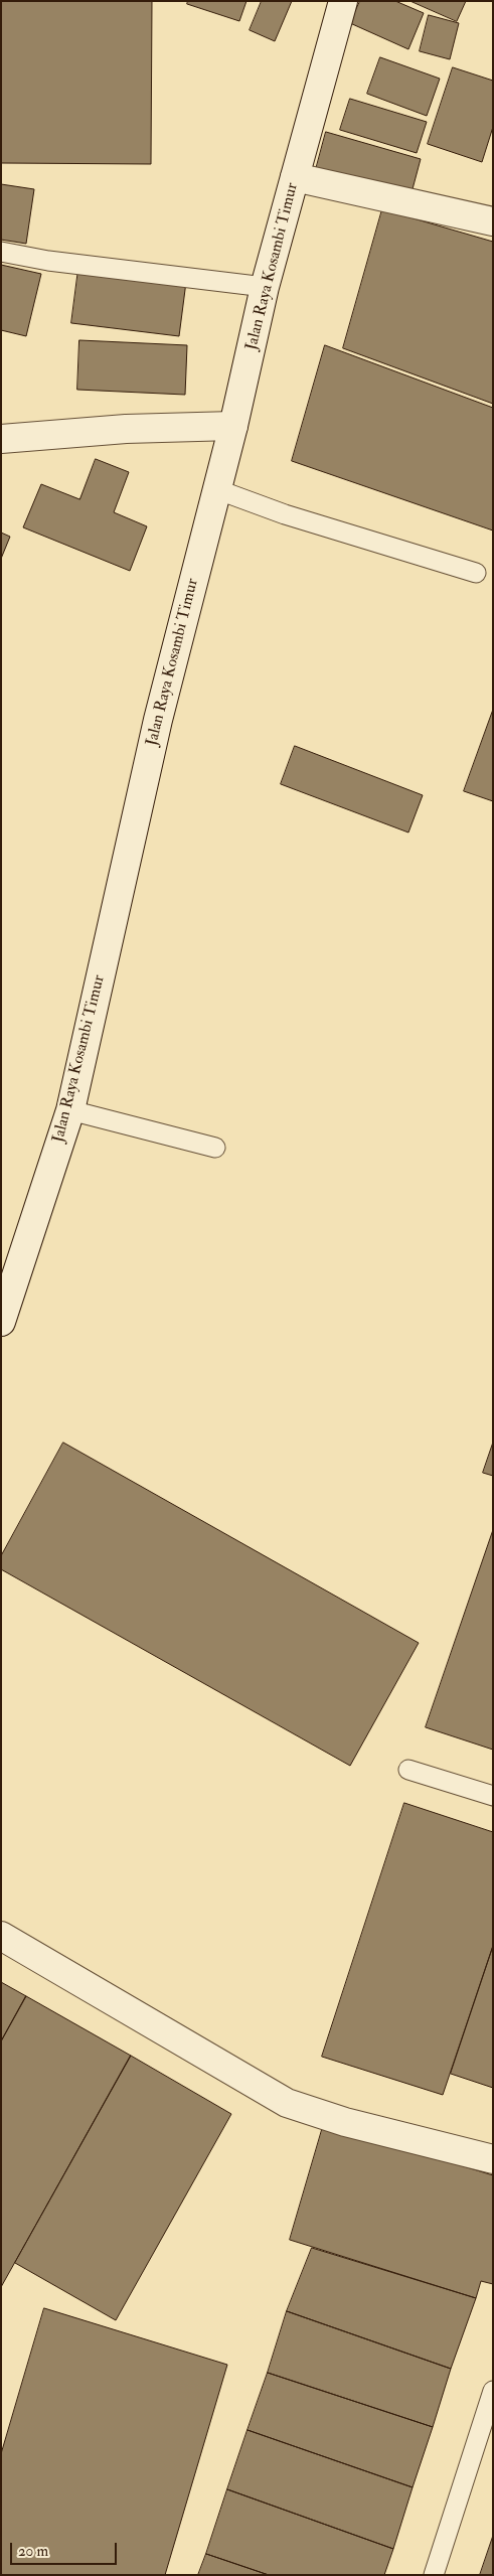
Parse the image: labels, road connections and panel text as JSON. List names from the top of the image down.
{
  "streets": {
    "main road": ["Jalan Raya Kosambi Timur"]
  },
  "scale_bar": "20 m"
}
